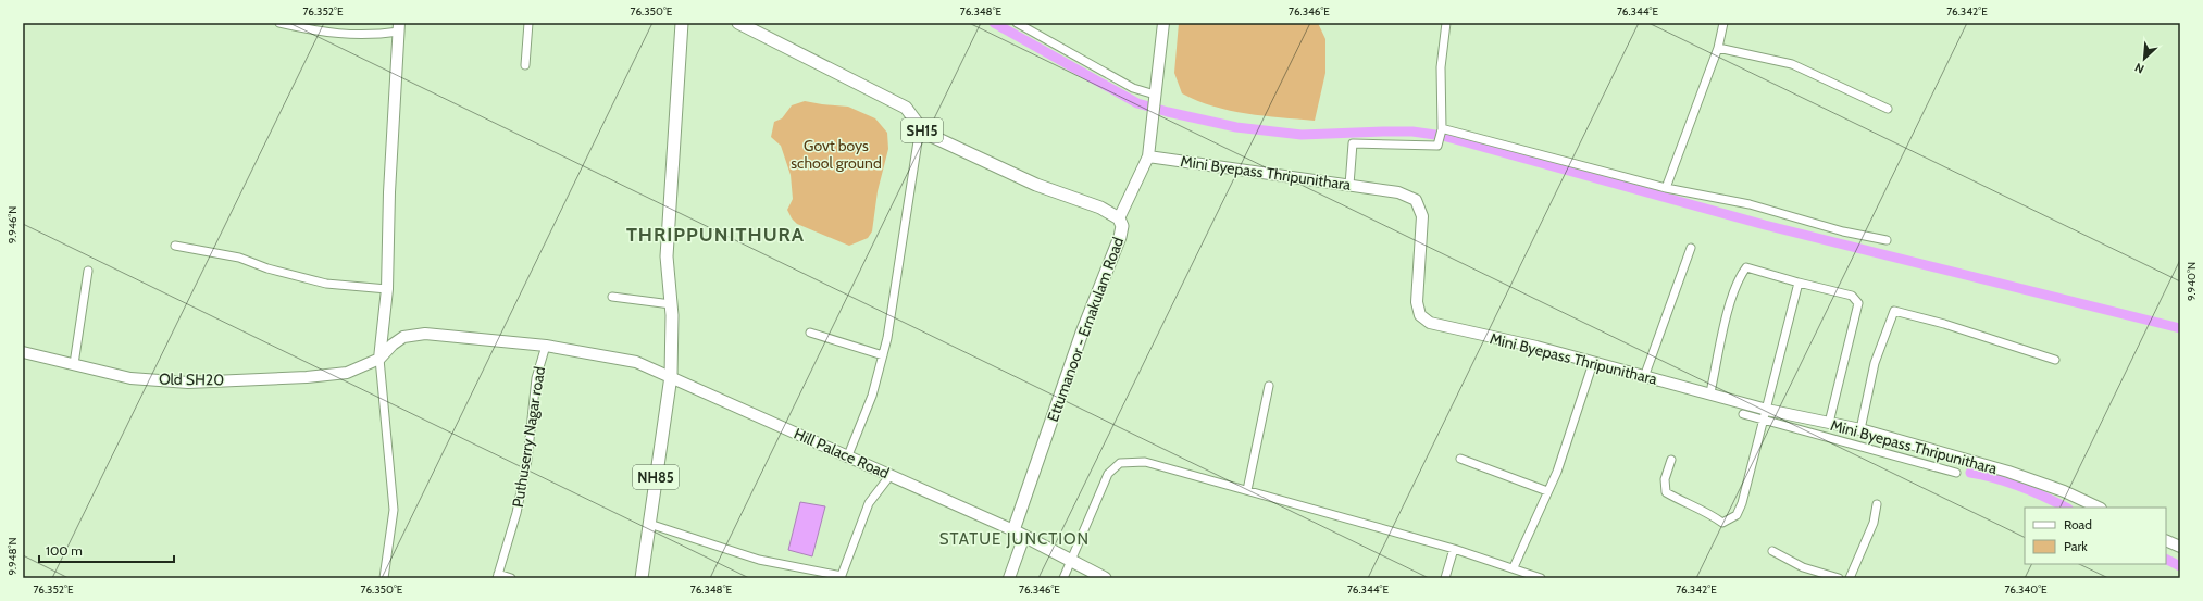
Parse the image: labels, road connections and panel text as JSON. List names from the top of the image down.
{
  "streets": {
    "main road": [
      "SH15",
      "Mini Byepass Thripunithara",
      "Ettumanoor - Ernakulam Road",
      "Old SH20",
      "Hill Palace Road",
      "NH85"
    ],
    "street": ["Puthuserry Nagar road"]
  },
  "crossings": [
    ["Ettumanoor - Ernakulam Road", "Hill Palace Road"],
    ["Hill Palace Road", "NH85"]
  ],
  "districts": ["THRIPPUNITHURA", "STATUE JUNCTION"],
  "parks": ["Govt boys school ground"],
  "legend": ["Road", "Park"],
  "scale_bar": "100 m",
  "north": "bottom left",
  "coordinates": [
    "76.352°E",
    "76.350°E",
    "76.348°E",
    "76.346°E",
    "76.344°E",
    "76.342°E",
    "9.946°N",
    "9.940°N",
    "9.948°N",
    "76.340°E"
  ]
}
